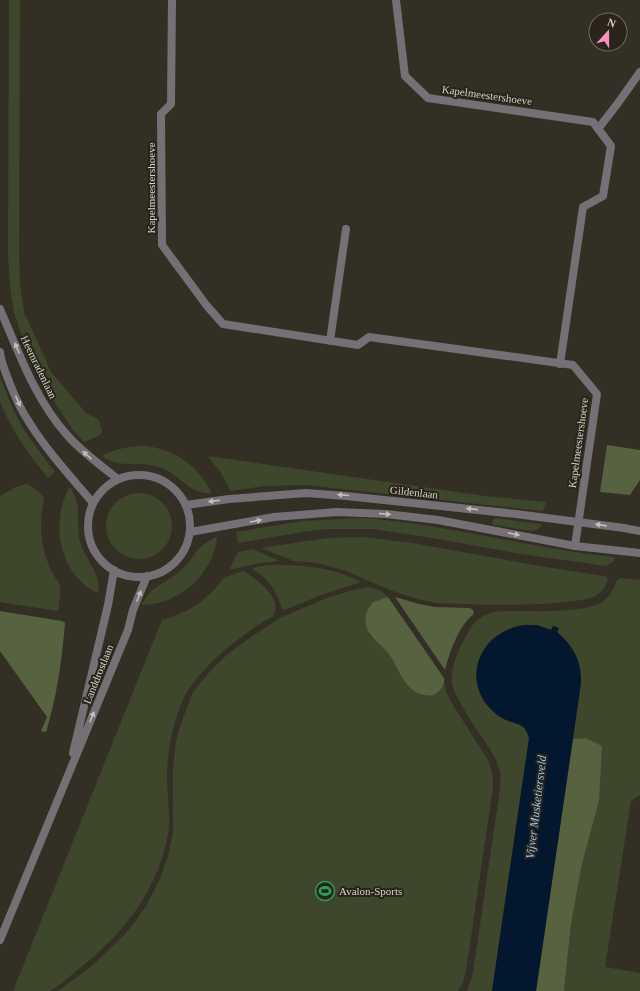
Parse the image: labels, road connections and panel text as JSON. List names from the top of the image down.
{
  "streets": {
    "street": [
      "Kapelmeestershoeve",
      "Heemradenlaan",
      "Gildenlaan",
      "Landdrostlaan"
    ]
  },
  "crossings": [
    ["Kapelmeestershoeve", "Gildenlaan"],
    ["Heemradenlaan", "Gildenlaan"],
    ["Heemradenlaan", "Landdrostlaan"],
    ["Gildenlaan", "Landdrostlaan"]
  ],
  "water": ["Vijver Musketiersveld"],
  "places": {
    "sports": ["Avalon-Sports"]
  },
  "north": "top"
}
